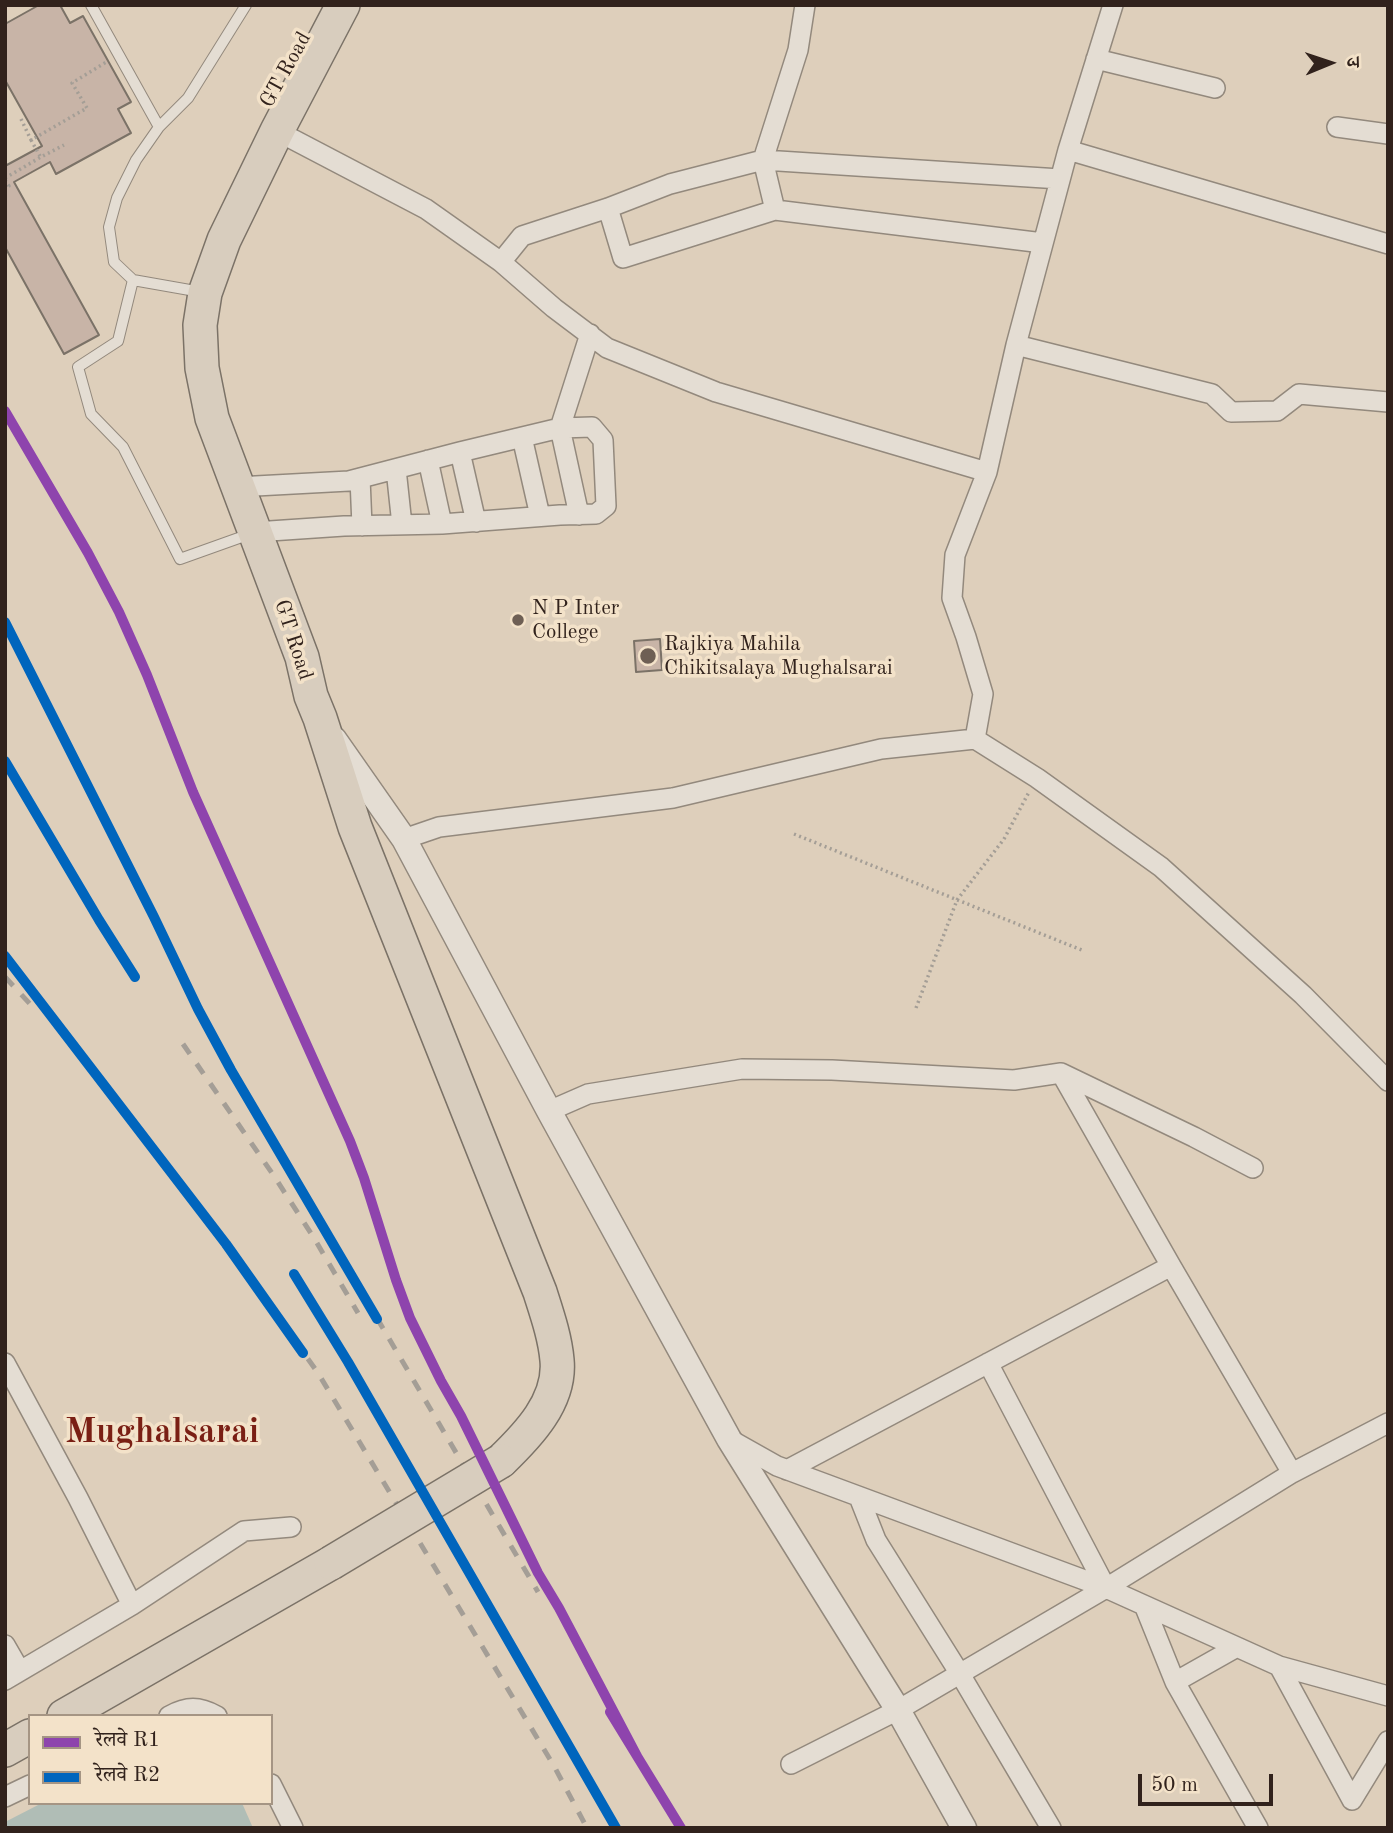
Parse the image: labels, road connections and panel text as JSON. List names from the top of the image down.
{
  "streets": {
    "highway": ["GT Road"]
  },
  "districts": ["Mughalsarai"],
  "places": ["N P Inter College", "Rajkiya Mahila Chikitsalaya Mughalsarai"],
  "lines": ["rail line R1", "rail line R2"],
  "legend": ["रेलवे R1", "रेलवे R2"],
  "scale_bar": "50 m",
  "north": "right"
}
